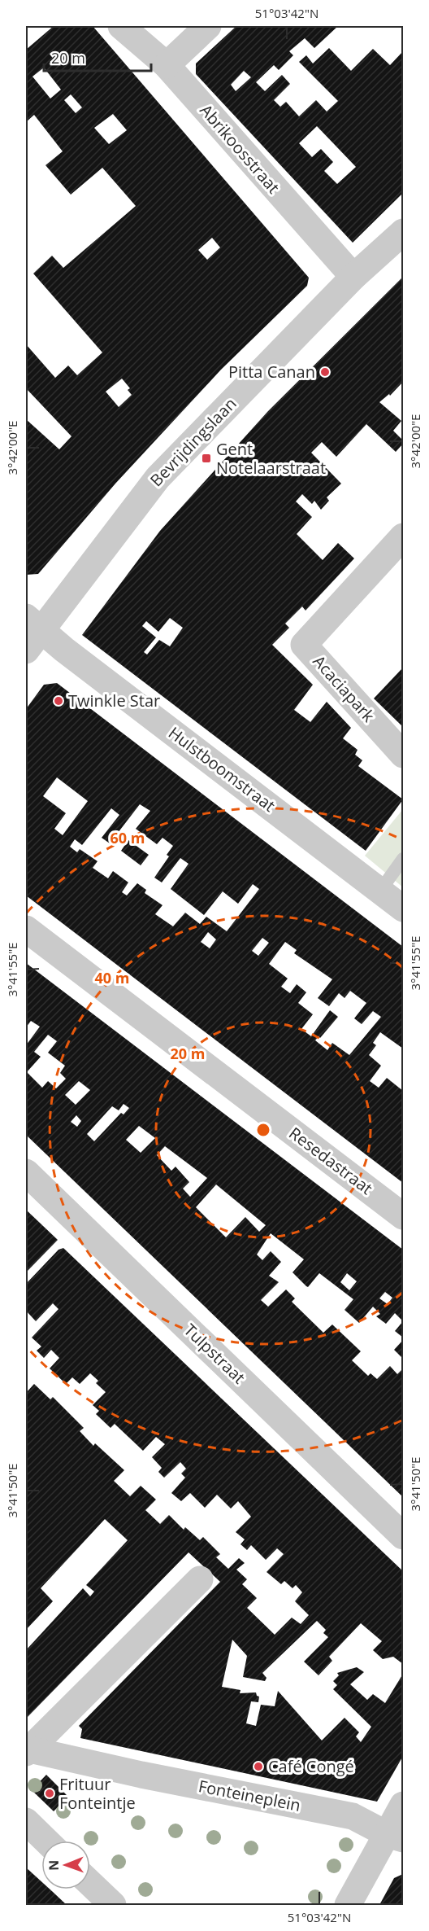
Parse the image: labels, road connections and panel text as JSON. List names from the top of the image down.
{
  "streets": {
    "street": [
      "Abrikoosstraat",
      "Bevrijdingslaan",
      "Acaciapark",
      "Hulstboomstraat",
      "Resedastraat",
      "Tulpstraat",
      "Fonteineplein"
    ]
  },
  "crossings": [
    ["Abrikoosstraat", "Bevrijdingslaan"],
    ["Bevrijdingslaan", "Hulstboomstraat"]
  ],
  "places": {
    "other": [
      "Pitta Canan",
      "Twinkle Star",
      "Café Congé",
      "Frituur Fonteintje"
    ],
    "transit": ["Gent Notelaarstraat"]
  },
  "scale_bar": "20 m",
  "north": "left",
  "coordinates": [
    "51°03'42\"N",
    "3°42'00\"E",
    "3°41'55\"E",
    "3°41'50\"E"
  ],
  "rings": ["60 m", "40 m", "20 m"]
}
